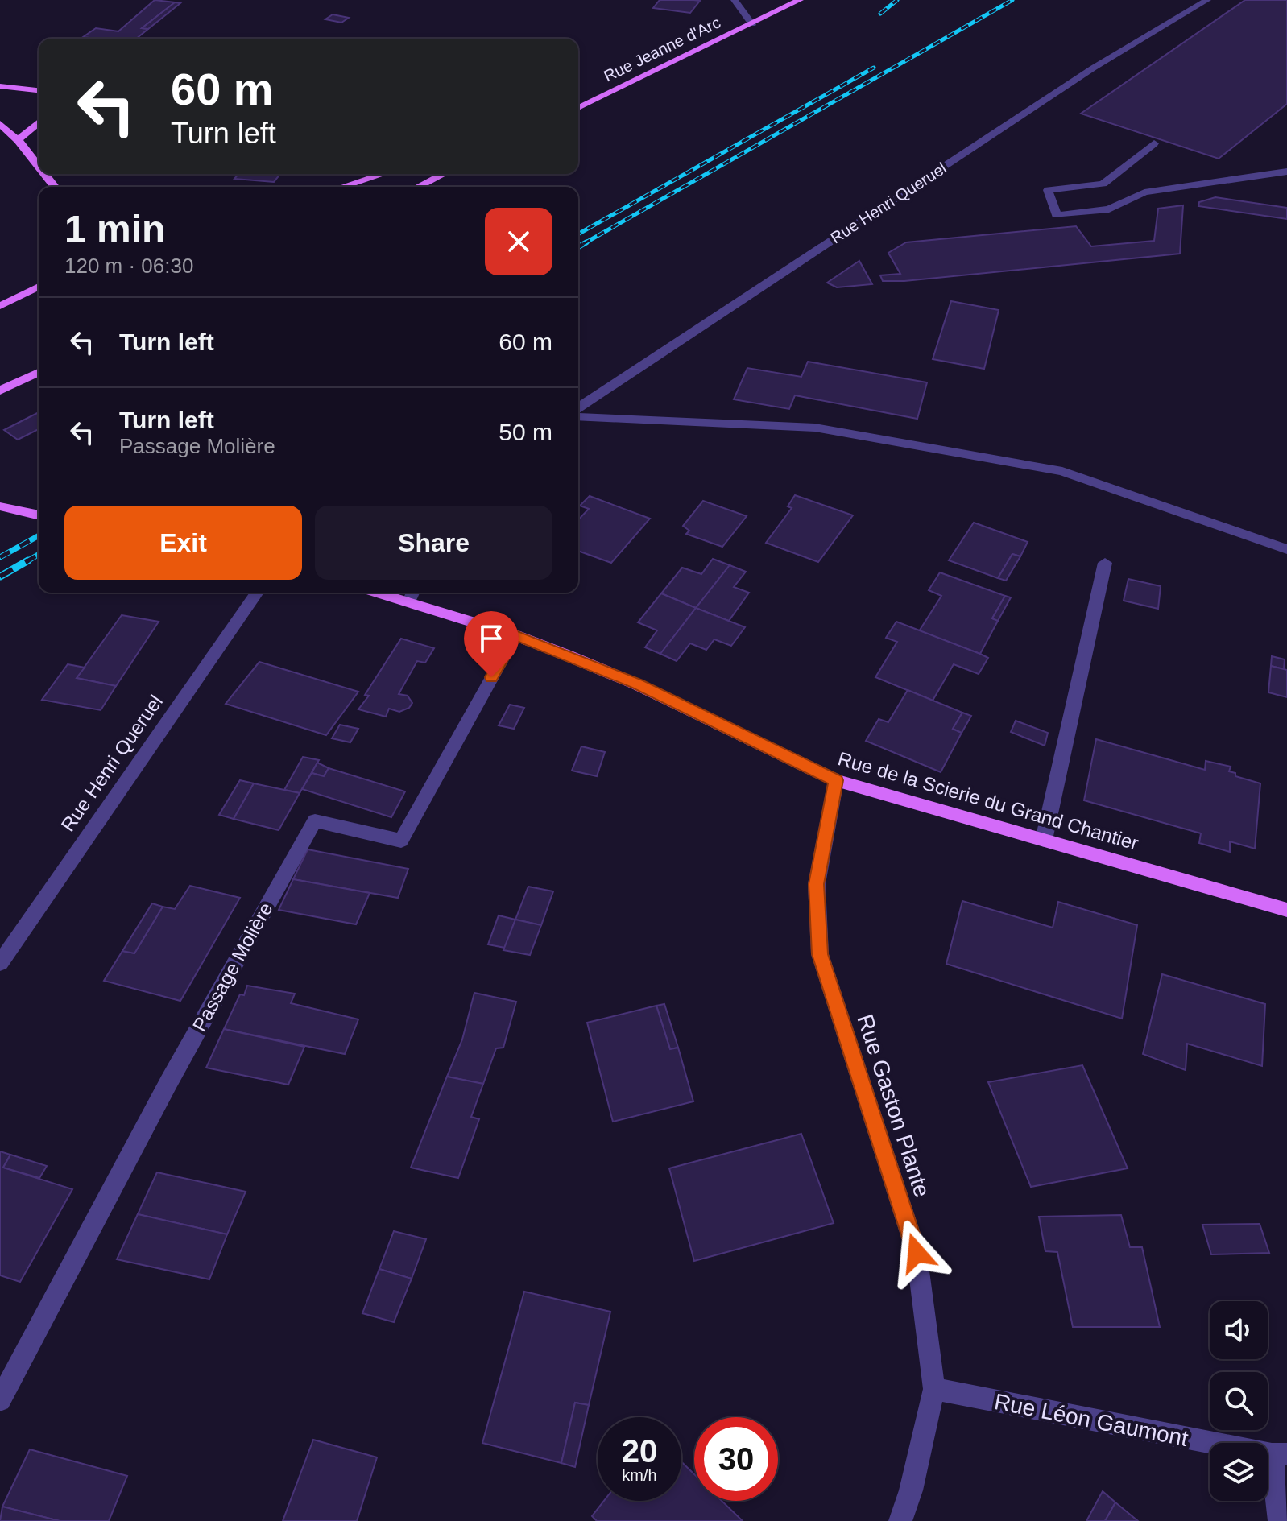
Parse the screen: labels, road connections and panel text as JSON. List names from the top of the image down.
{
  "streets": {
    "main road": ["Rue Jeanne d'Arc", "Rue de la Scierie du Grand Chantier"],
    "street": [
      "Rue Henri Queruel",
      "Passage Molière",
      "Rue Gaston Plante",
      "Rue Léon Gaumont"
    ]
  },
  "crossings": [
    ["Rue de la Scierie du Grand Chantier", "Passage Molière"],
    ["Rue de la Scierie du Grand Chantier", "Rue Gaston Plante"],
    ["Rue Gaston Plante", "Rue Léon Gaumont"]
  ],
  "page": {
    "turn": ["60 m", "Turn left"],
    "heading": ["1 min", "120 m · 06:30"],
    "list": [
      {
        "name": "Turn left",
        "value": "60 m"
      },
      {
        "name": "Turn left",
        "note": "Passage Molière",
        "value": "50 m"
      }
    ],
    "buttons": ["Exit", "Share"],
    "speed": "20 km/h",
    "limit": "30"
  }
}
